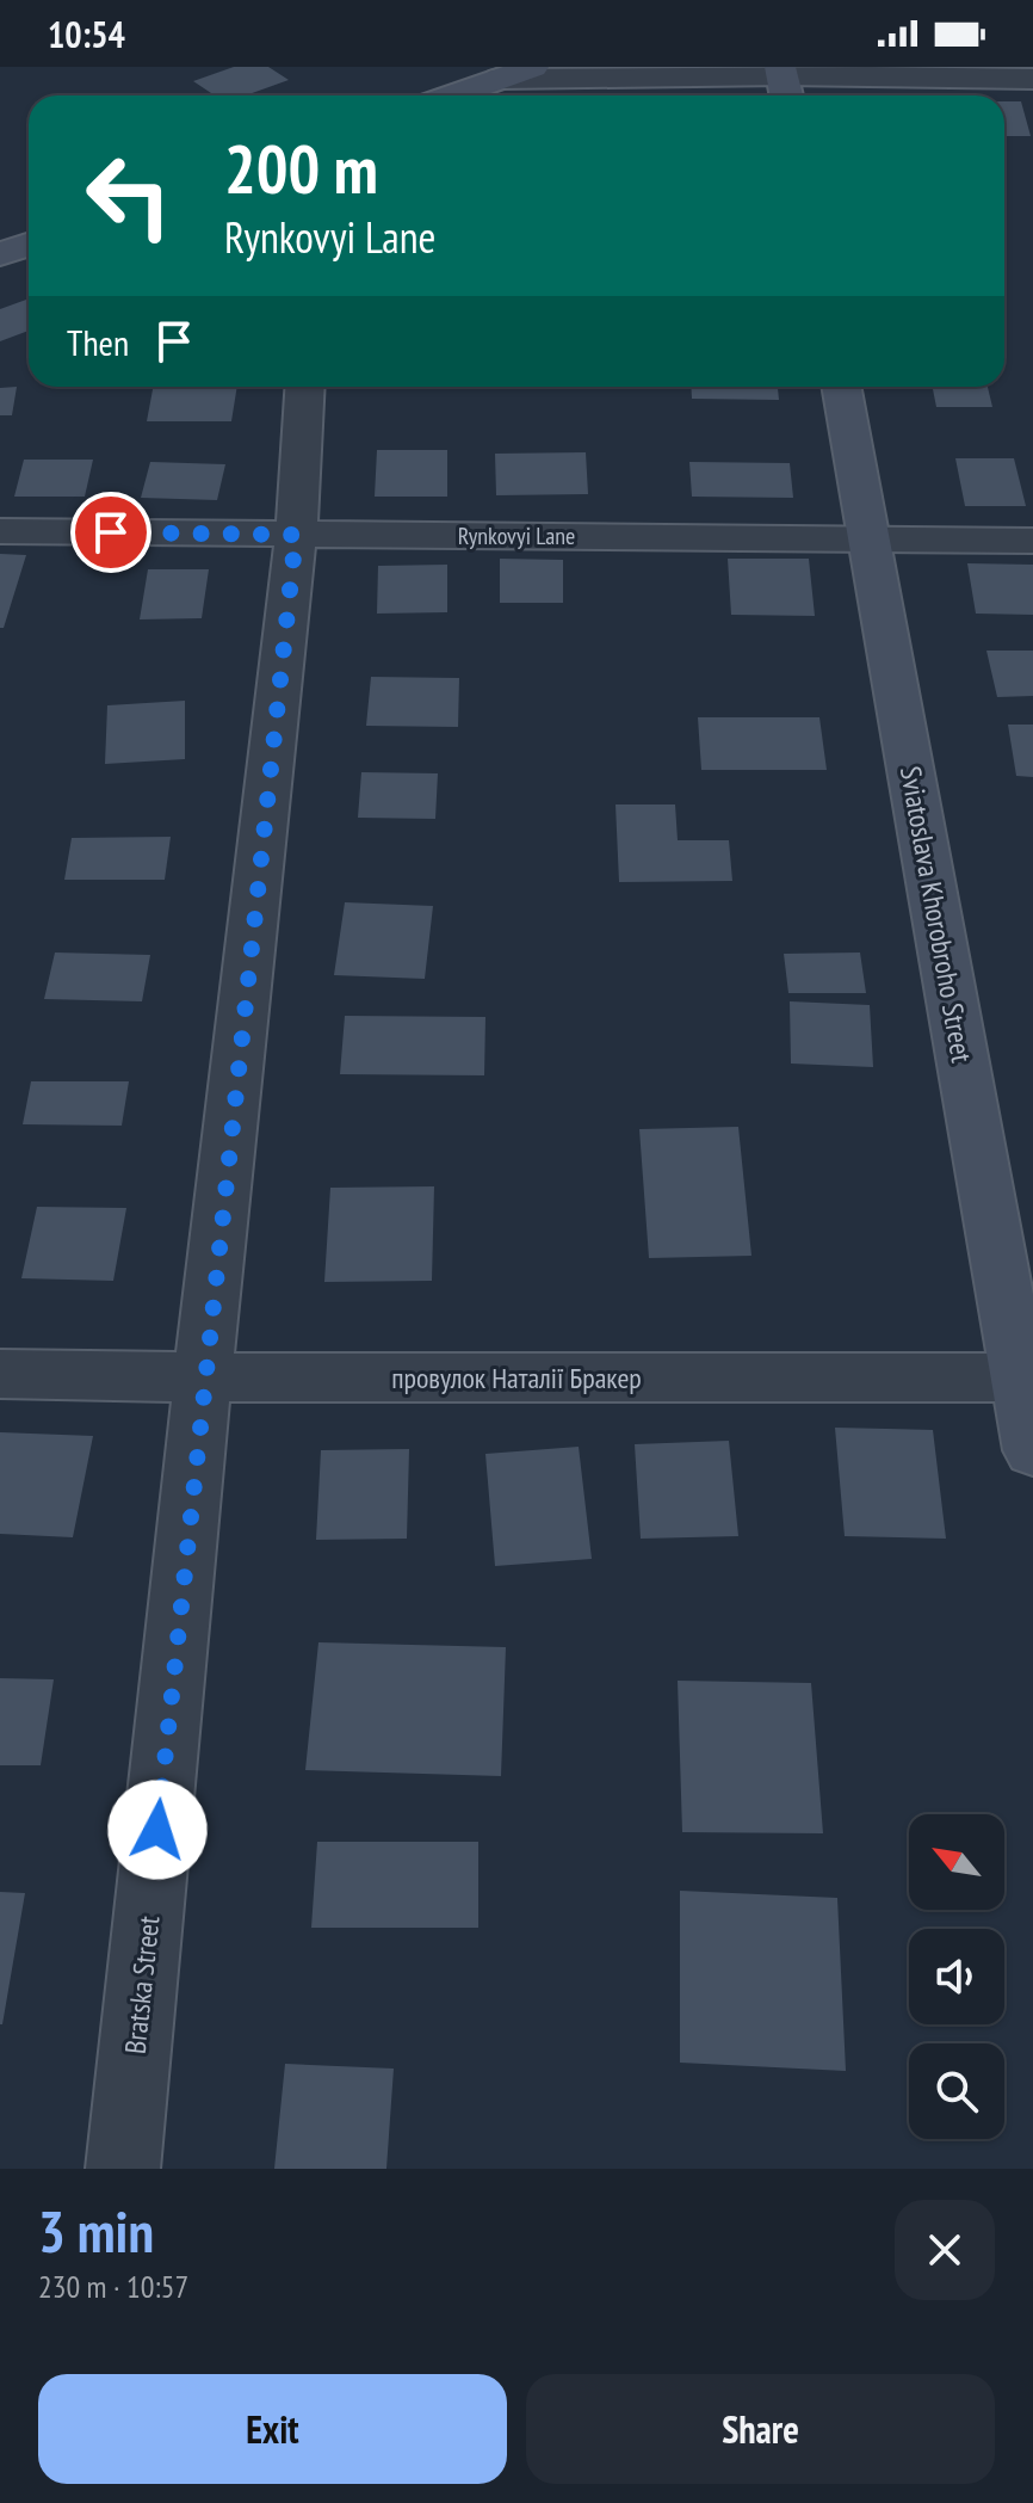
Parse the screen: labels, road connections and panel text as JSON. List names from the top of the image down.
{
  "streets": {
    "street": [
      "Rynkovyi Lane",
      "Sviatoslava Khorobroho Street",
      "провулок Наталії Бракер",
      "Bratska Street"
    ]
  },
  "crossings": [
    ["Rynkovyi Lane", "Sviatoslava Khorobroho Street"],
    ["Rynkovyi Lane", "Bratska Street"],
    ["Sviatoslava Khorobroho Street", "провулок Наталії Бракер"],
    ["провулок Наталії Бракер", "Bratska Street"]
  ],
  "north": "top left",
  "page": {
    "status": "10:54",
    "turn": ["200 m", "Rynkovyi Lane"],
    "then": "Then",
    "heading": ["3 min", "230 m · 10:57"],
    "buttons": ["Exit", "Share"]
  }
}
